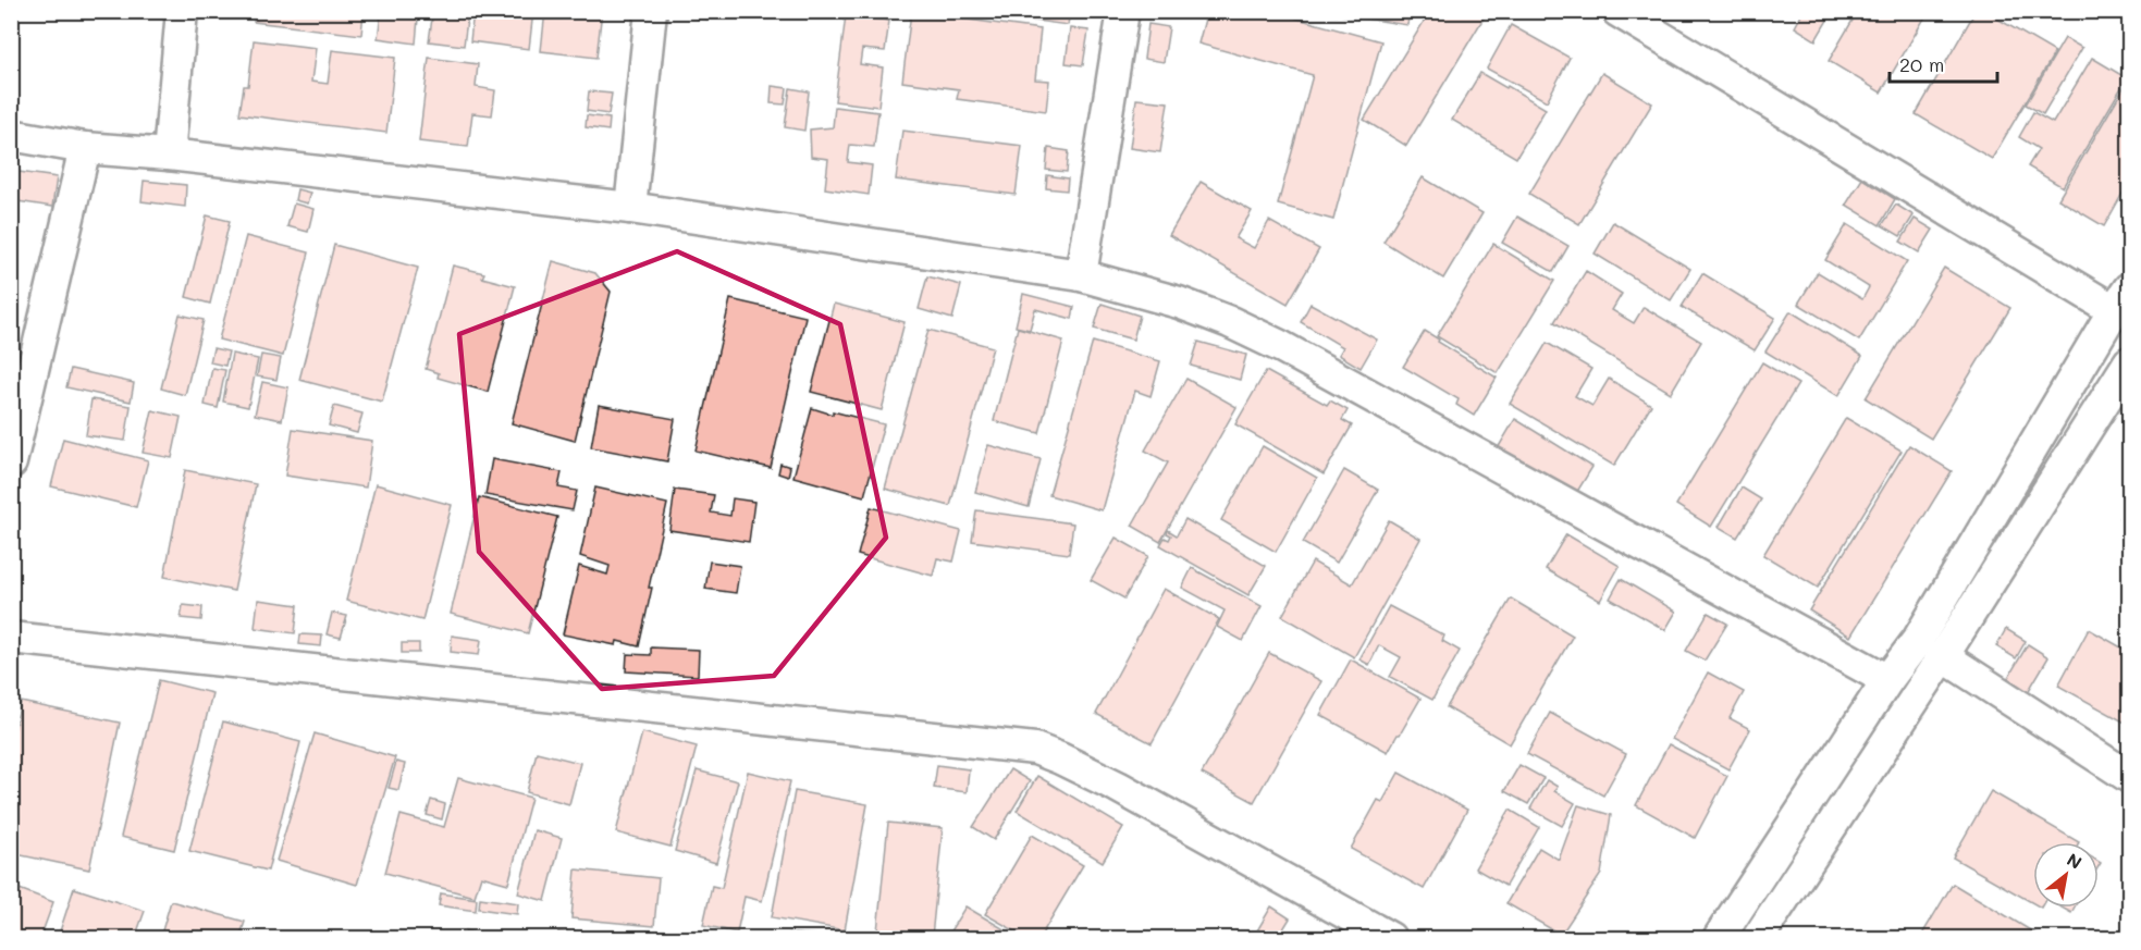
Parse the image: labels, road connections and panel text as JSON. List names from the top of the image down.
{
  "scale_bar": "20 m",
  "north": "top right"
}
